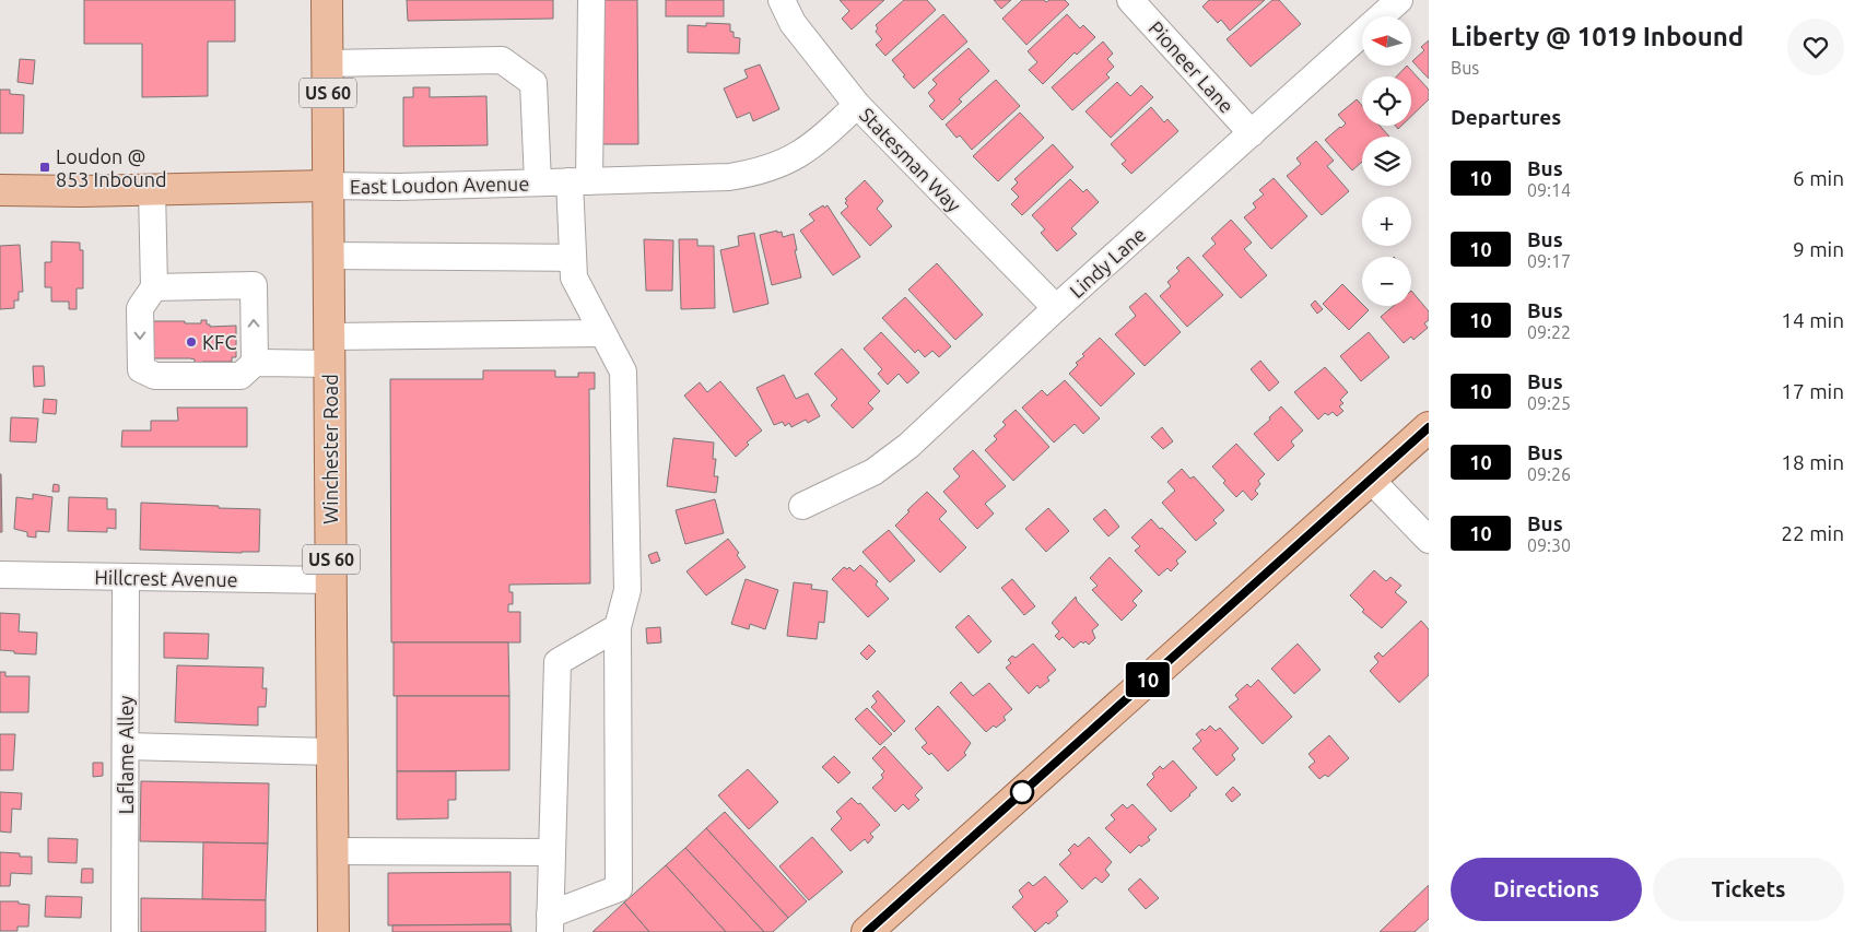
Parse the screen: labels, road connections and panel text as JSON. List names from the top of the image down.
{
  "streets": {
    "main road": ["US 60", "East Loudon Avenue", "Winchester Road"],
    "street": [
      "Pioneer Lane",
      "Statesman Way",
      "Lindy Lane",
      "Hillcrest Avenue",
      "Laflame Alley"
    ]
  },
  "crossings": [
    ["Pioneer Lane", "Lindy Lane"],
    ["Statesman Way", "East Loudon Avenue"],
    ["Statesman Way", "Lindy Lane"],
    ["East Loudon Avenue", "Winchester Road"],
    ["Winchester Road", "Hillcrest Avenue"],
    ["Hillcrest Avenue", "Laflame Alley"]
  ],
  "places": {
    "transit": ["Loudon @ 853 Inbound"],
    "other": ["KFC"]
  },
  "lines": ["bus line 10"],
  "north": "left",
  "page": {
    "on_map": "10",
    "heading": [
      ["Liberty @ 1019 Inbound", "Bus"],
      "Departures"
    ],
    "map_buttons": ["+", "−"],
    "list": [
      {
        "mark": "10",
        "name": "Bus",
        "note": "09:14",
        "value": "6 min"
      },
      {
        "mark": "10",
        "name": "Bus",
        "note": "09:17",
        "value": "9 min"
      },
      {
        "mark": "10",
        "name": "Bus",
        "note": "09:22",
        "value": "14 min"
      },
      {
        "mark": "10",
        "name": "Bus",
        "note": "09:25",
        "value": "17 min"
      },
      {
        "mark": "10",
        "name": "Bus",
        "note": "09:26",
        "value": "18 min"
      },
      {
        "mark": "10",
        "name": "Bus",
        "note": "09:30",
        "value": "22 min"
      }
    ],
    "buttons": ["Directions", "Tickets"]
  }
}
